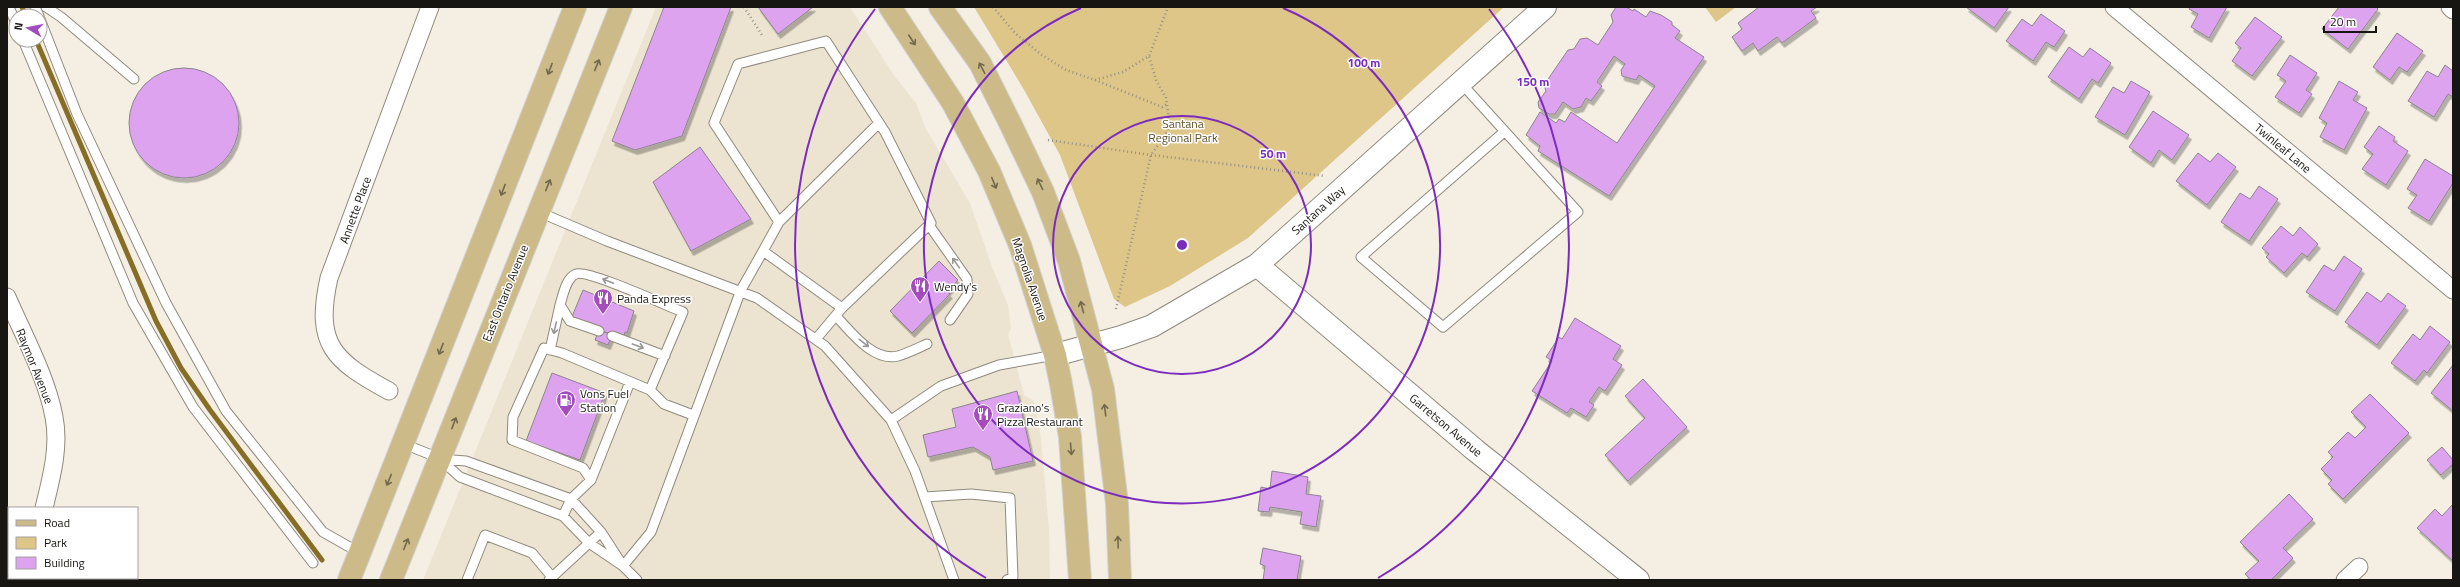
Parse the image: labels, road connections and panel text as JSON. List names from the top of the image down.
{
  "streets": {
    "main road": ["Magnolia Avenue", "East Ontario Avenue"],
    "street": [
      "Twinleaf Lane",
      "Annette Place",
      "Santana Way",
      "Raymor Avenue",
      "Garretson Avenue"
    ]
  },
  "crossings": [
    ["Santana Way", "Magnolia Avenue"],
    ["Santana Way", "Garretson Avenue"]
  ],
  "parks": ["Santana Regional Park"],
  "places": {
    "restaurant": ["Wendy's", "Panda Express", "Graziano's Pizza Restaurant"],
    "fuel station": ["Vons Fuel Station"]
  },
  "legend": ["Road", "Park", "Building"],
  "scale_bar": "20 m",
  "north": "left",
  "rings": ["100 m", "150 m", "50 m"]
}
